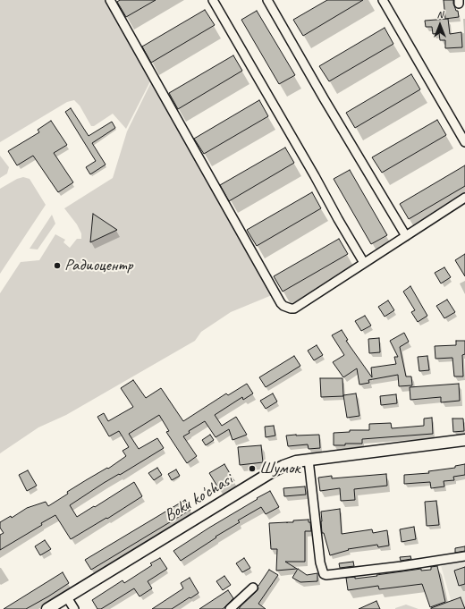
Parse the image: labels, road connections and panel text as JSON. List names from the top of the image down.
{
  "streets": {
    "street": ["Boku ko'chasi"]
  },
  "places": ["Радиоцентр", "Шумок"],
  "north": "top"
}
